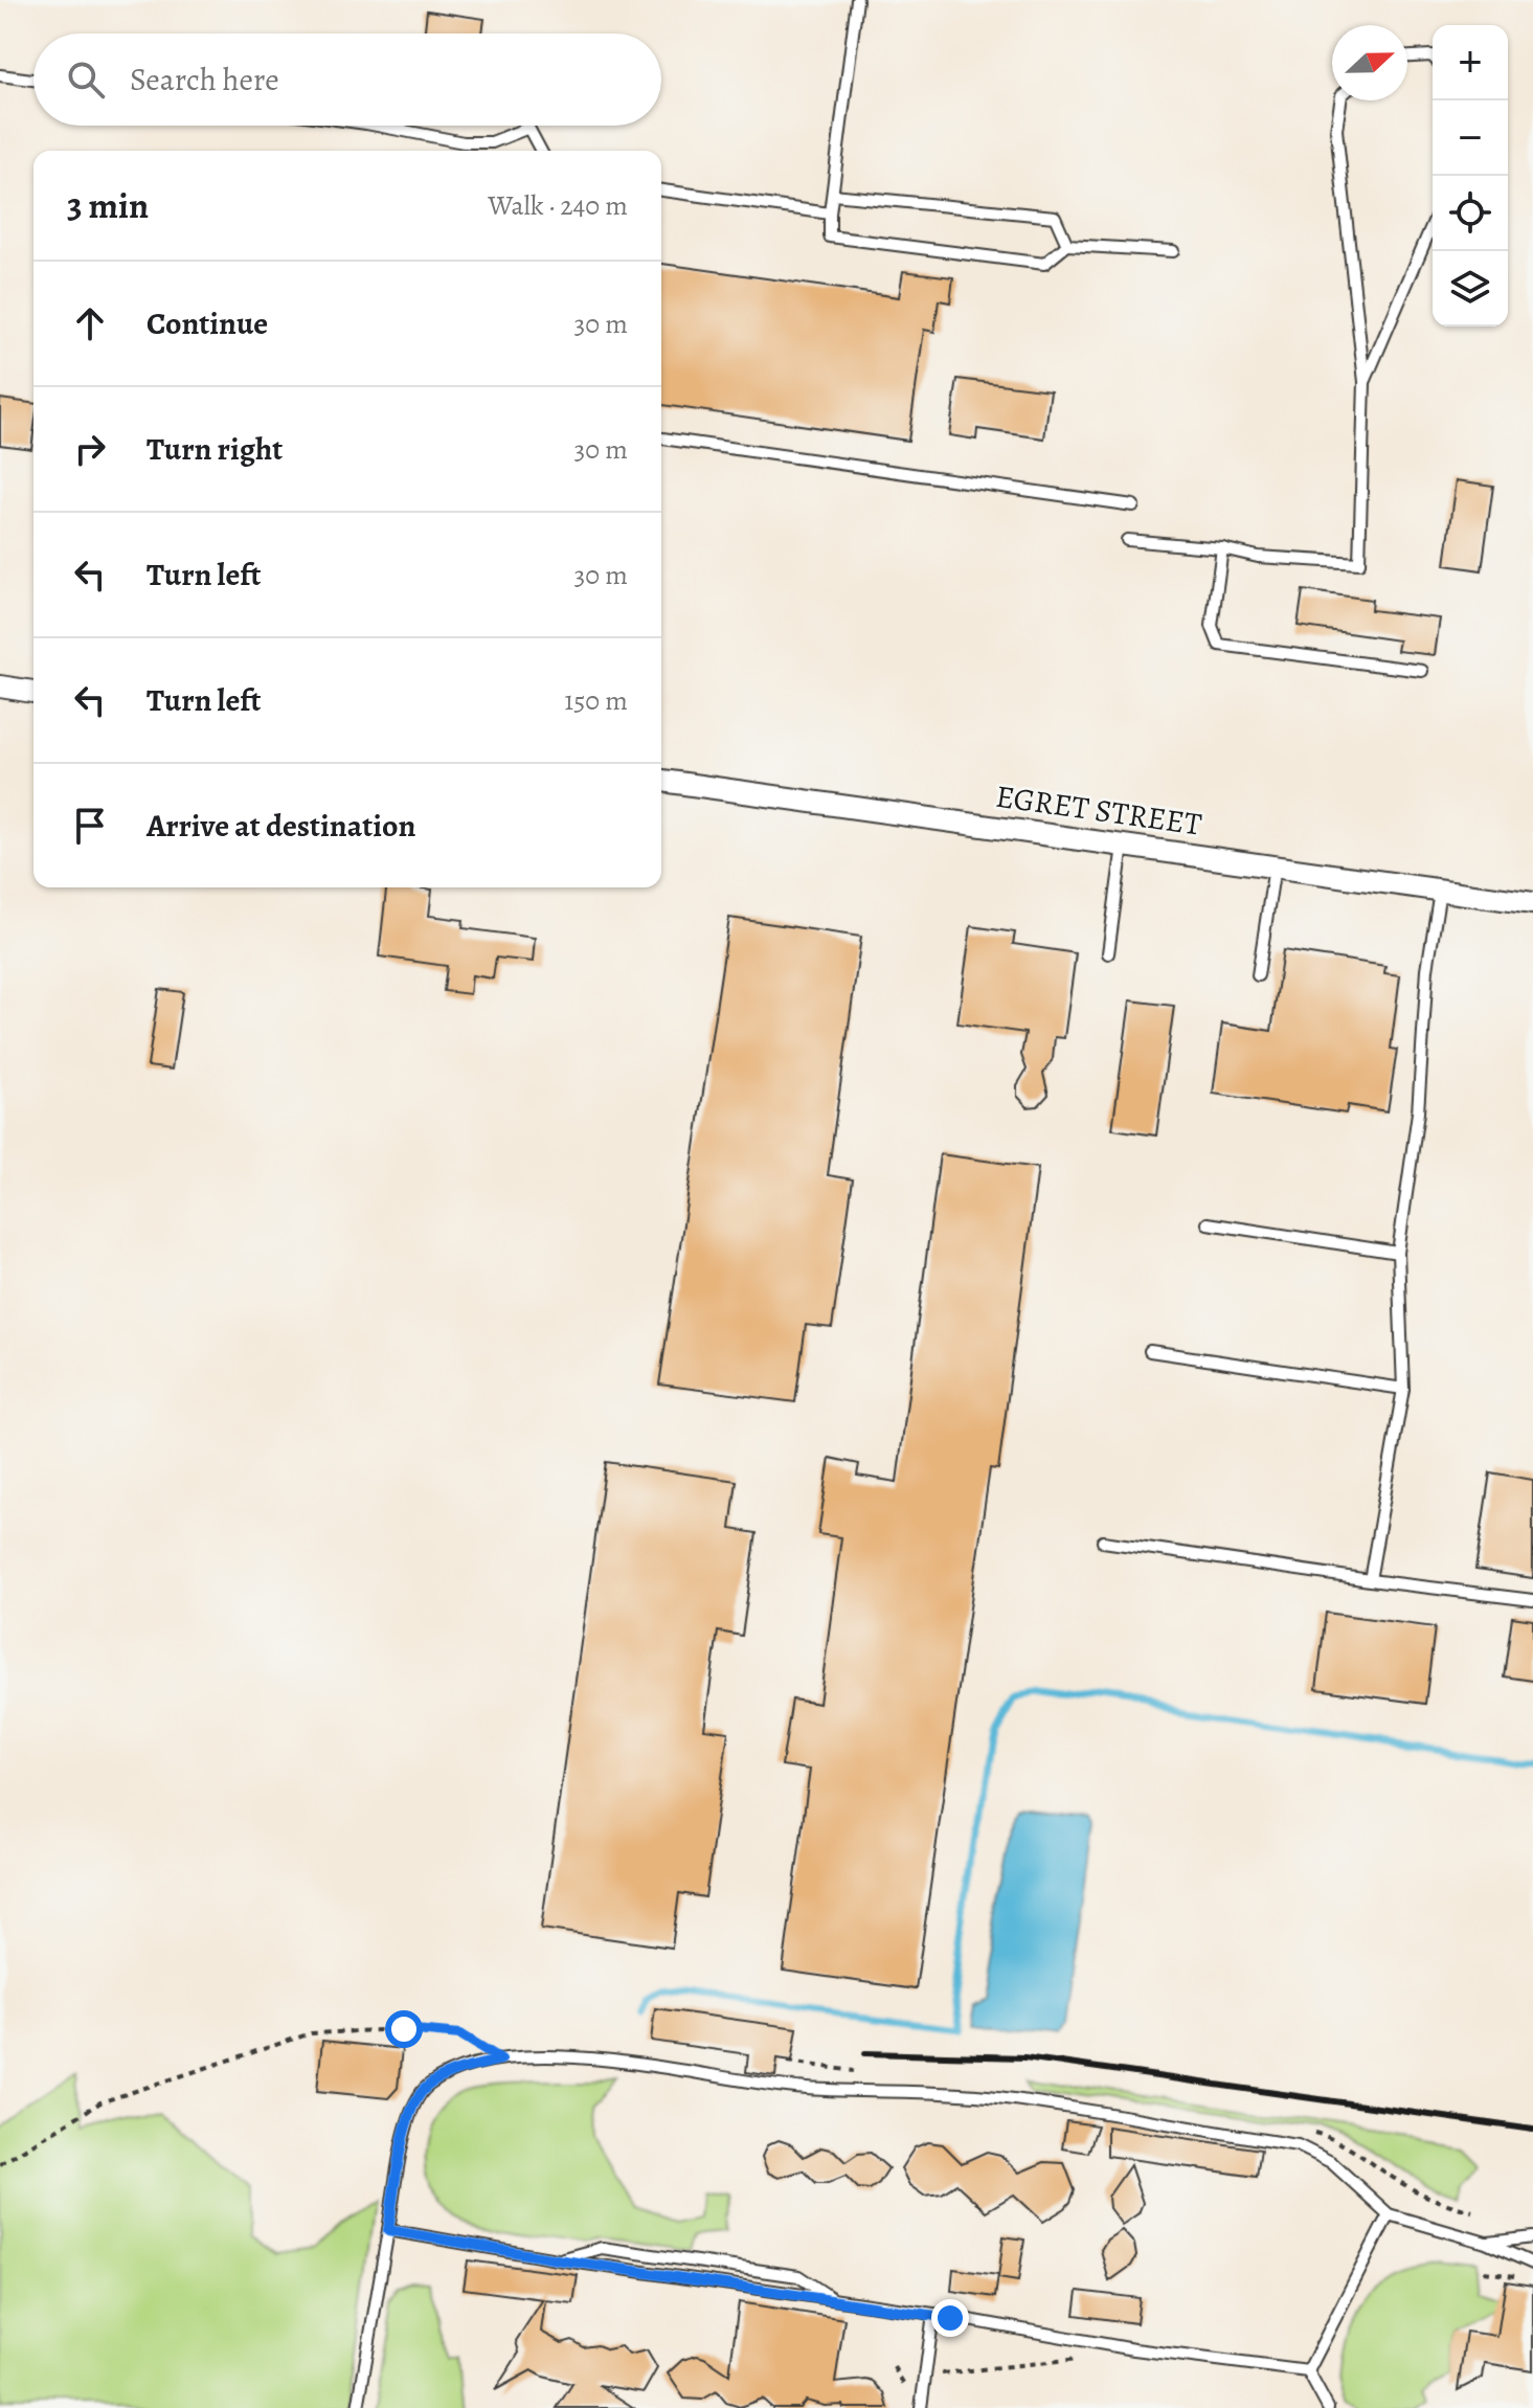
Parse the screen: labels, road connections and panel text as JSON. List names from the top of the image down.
{
  "streets": {
    "street": ["EGRET STREET"]
  },
  "north": "right",
  "page": {
    "map_buttons": ["+", "−"],
    "search": "Search here",
    "heading": ["3 min", "Walk · 240 m"],
    "list": [
      ["Continue", "30 m"],
      ["Turn right", "30 m"],
      ["Turn left", "30 m"],
      ["Turn left", "150 m"],
      "Arrive at destination"
    ]
  }
}
